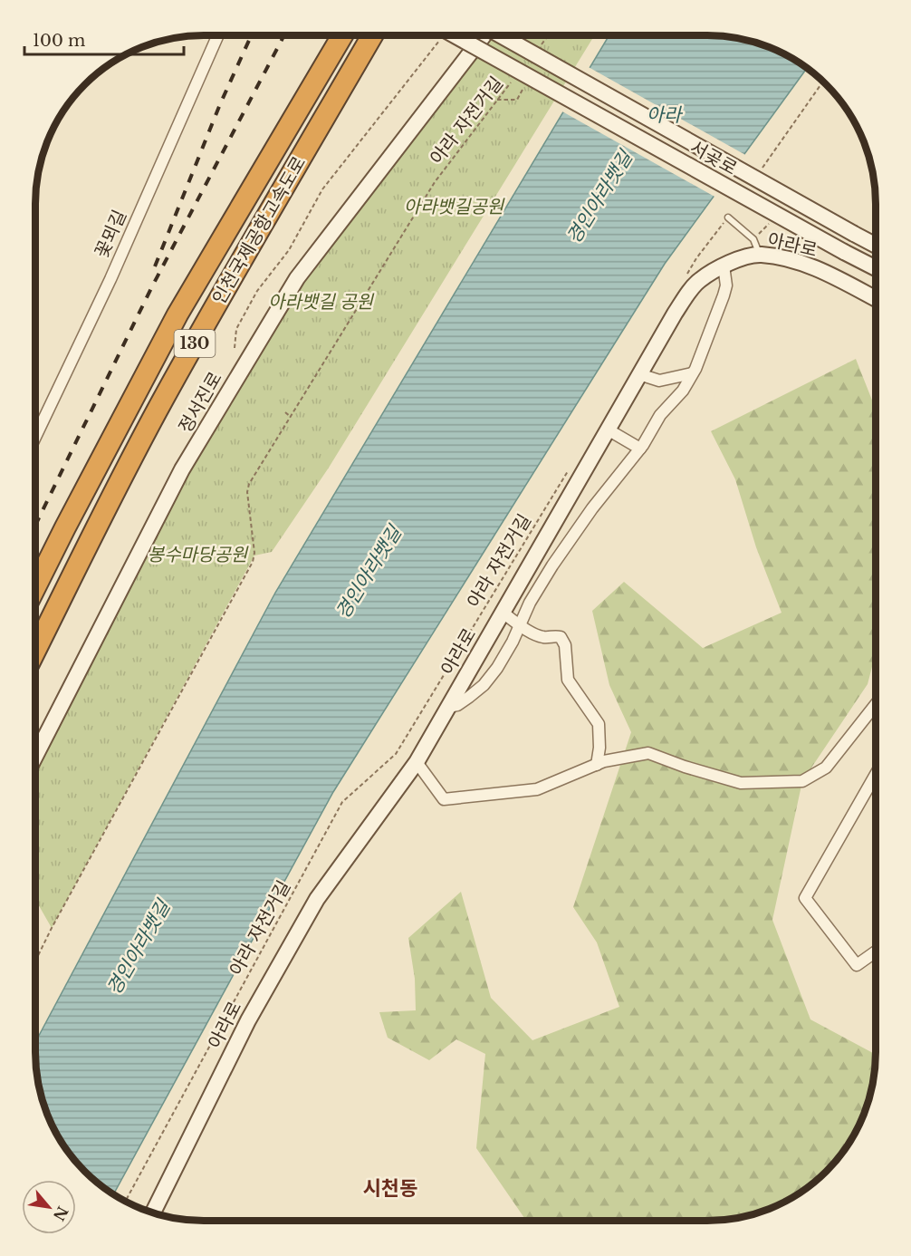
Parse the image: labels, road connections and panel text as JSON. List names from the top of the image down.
{
  "streets": {
    "highway": ["인천국제공항고속도로", "130"],
    "main road": ["서곶로", "아라로", "정서진로"],
    "street": ["꽃뫼길"],
    "path": ["아라 자전거길"]
  },
  "districts": ["시천동"],
  "water": ["아라", "경인아라뱃길"],
  "parks": ["아라뱃길공원", "아라뱃길 공원", "봉수마당공원"],
  "scale_bar": "100 m",
  "north": "bottom right"
}
